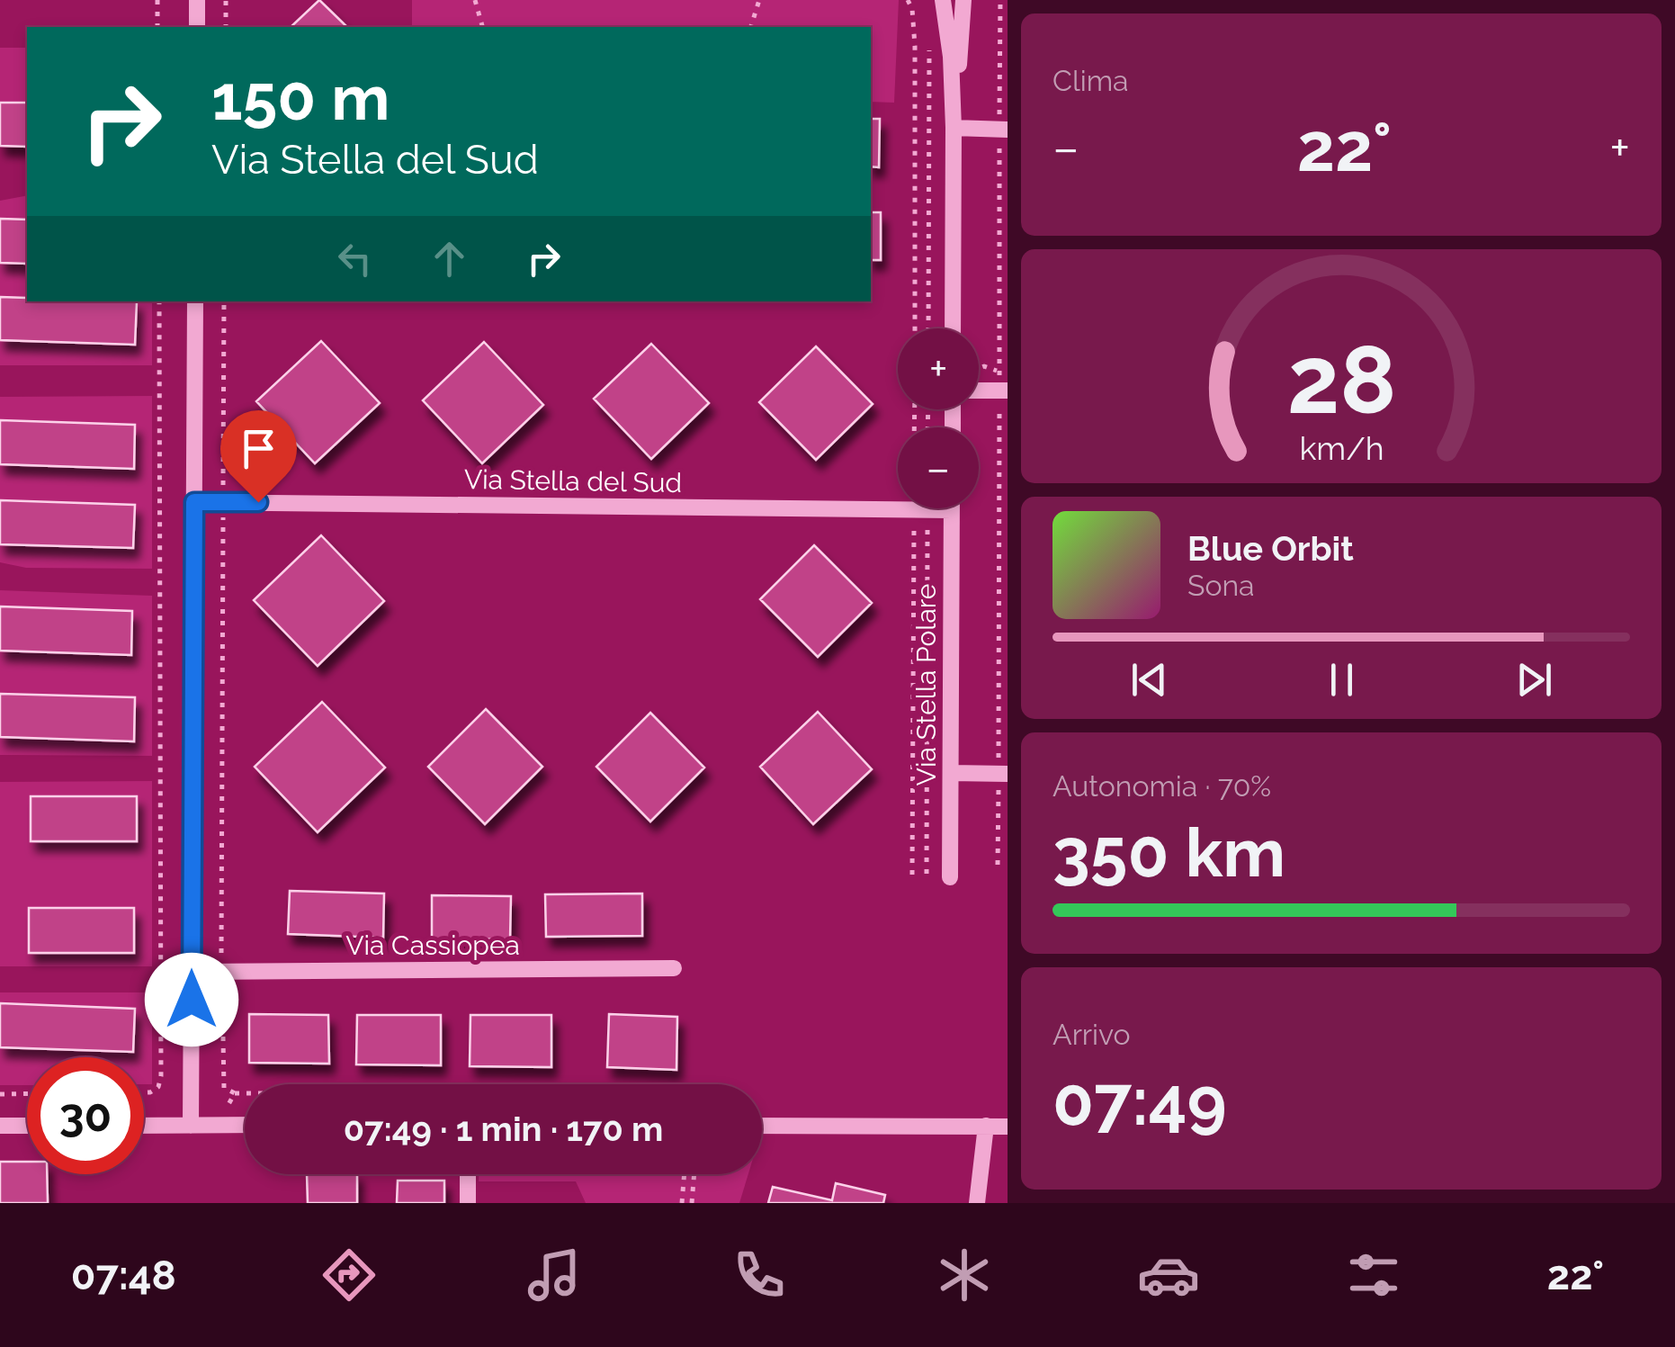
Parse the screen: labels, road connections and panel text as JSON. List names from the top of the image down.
{
  "streets": {
    "street": ["Via Stella del Sud", "Via Stella Polare", "Via Cassiopea"]
  },
  "crossings": [
    ["Via Stella del Sud", "Via Stella Polare"]
  ],
  "page": {
    "tile": [
      "Clima",
      ["Autonomia · 70%", "350 km"],
      ["Arrivo", "07:49"]
    ],
    "turn": ["150 m", "Via Stella del Sud"],
    "heat": ["−", "22°", "+"],
    "map_buttons": ["+", "−"],
    "song": ["Blue Orbit", "Sona"],
    "limit": "30",
    "trip": "07:49 · 1 min · 170 m",
    "tabs": ["07:48", "22°"],
    "gauge": ["28", "km/h"]
  }
}
